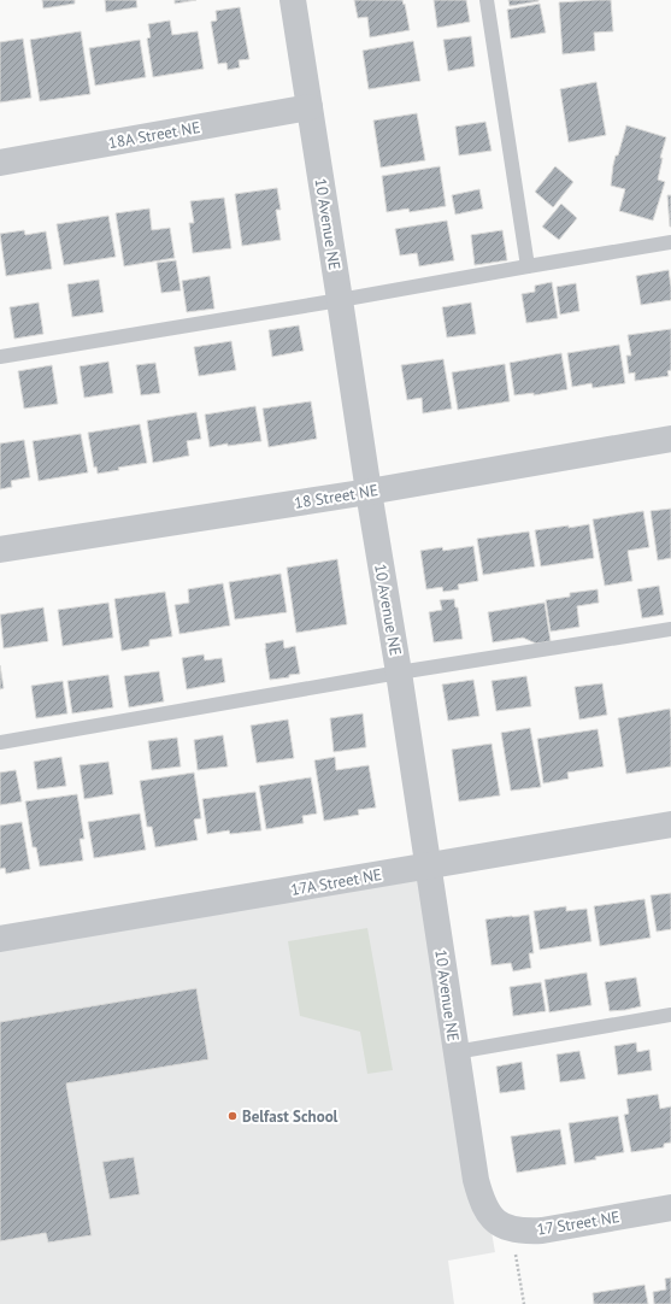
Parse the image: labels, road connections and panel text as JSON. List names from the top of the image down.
{
  "streets": {
    "street": [
      "18A Street NE",
      "10 Avenue NE",
      "18 Street NE",
      "17A Street NE",
      "17 Street NE"
    ]
  },
  "crossings": [
    ["18A Street NE", "10 Avenue NE"],
    ["10 Avenue NE", "18 Street NE"],
    ["10 Avenue NE", "17A Street NE"],
    ["10 Avenue NE", "17 Street NE"]
  ],
  "places": ["Belfast School"]
}
